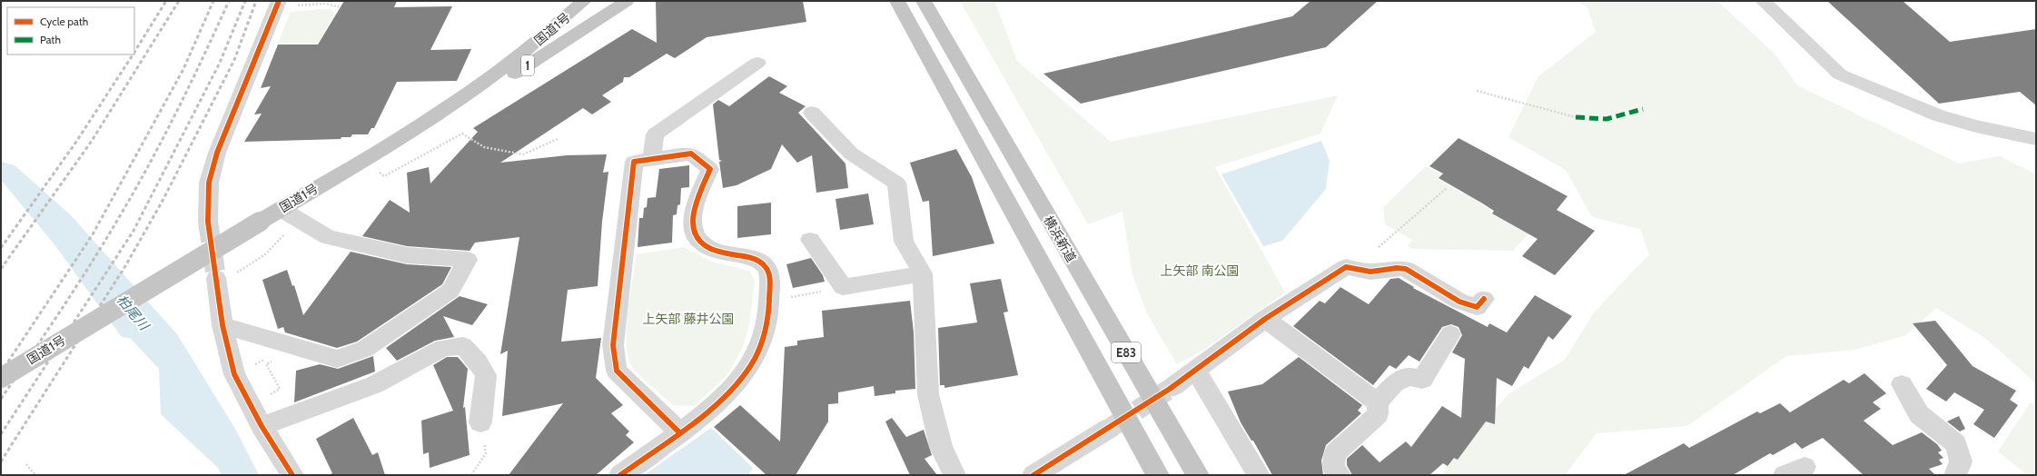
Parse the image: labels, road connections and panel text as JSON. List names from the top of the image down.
{
  "streets": {
    "highway": [
      "国道1号",
      "1",
      "横浜新道",
      "E83"
    ]
  },
  "crossings": [
    ["国道1号", "1"]
  ],
  "water": ["柏尾川"],
  "parks": ["上矢部 南公園", "上矢部 藤井公園"],
  "legend": ["Cycle path", "Path"]
}
